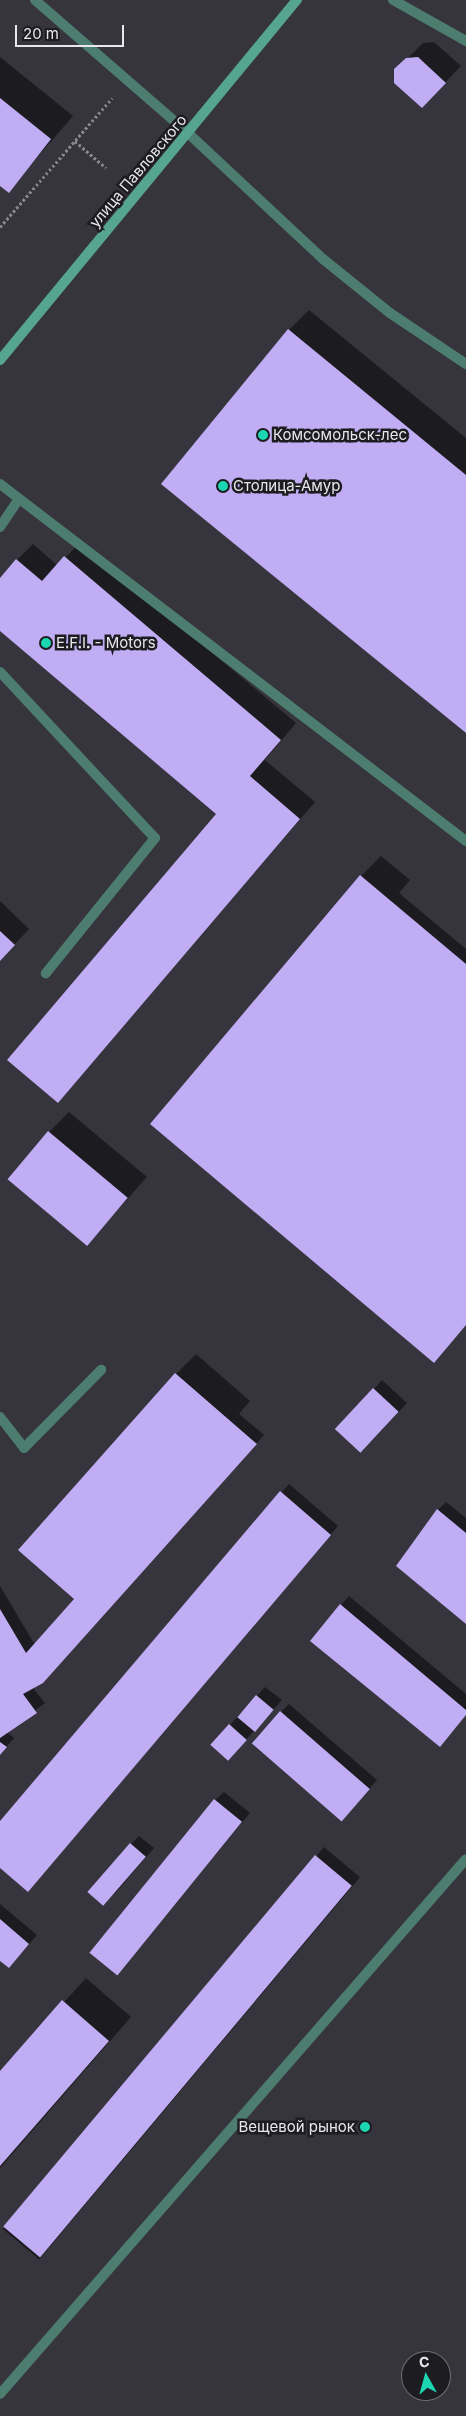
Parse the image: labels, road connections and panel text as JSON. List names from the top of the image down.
{
  "streets": {
    "street": ["улица Павловского"]
  },
  "places": [
    "Комсомольск-лес",
    "Столица-Амур",
    "E.F.I. - Motors",
    "Вещевой рынок"
  ],
  "scale_bar": "20 m",
  "north": "top"
}
